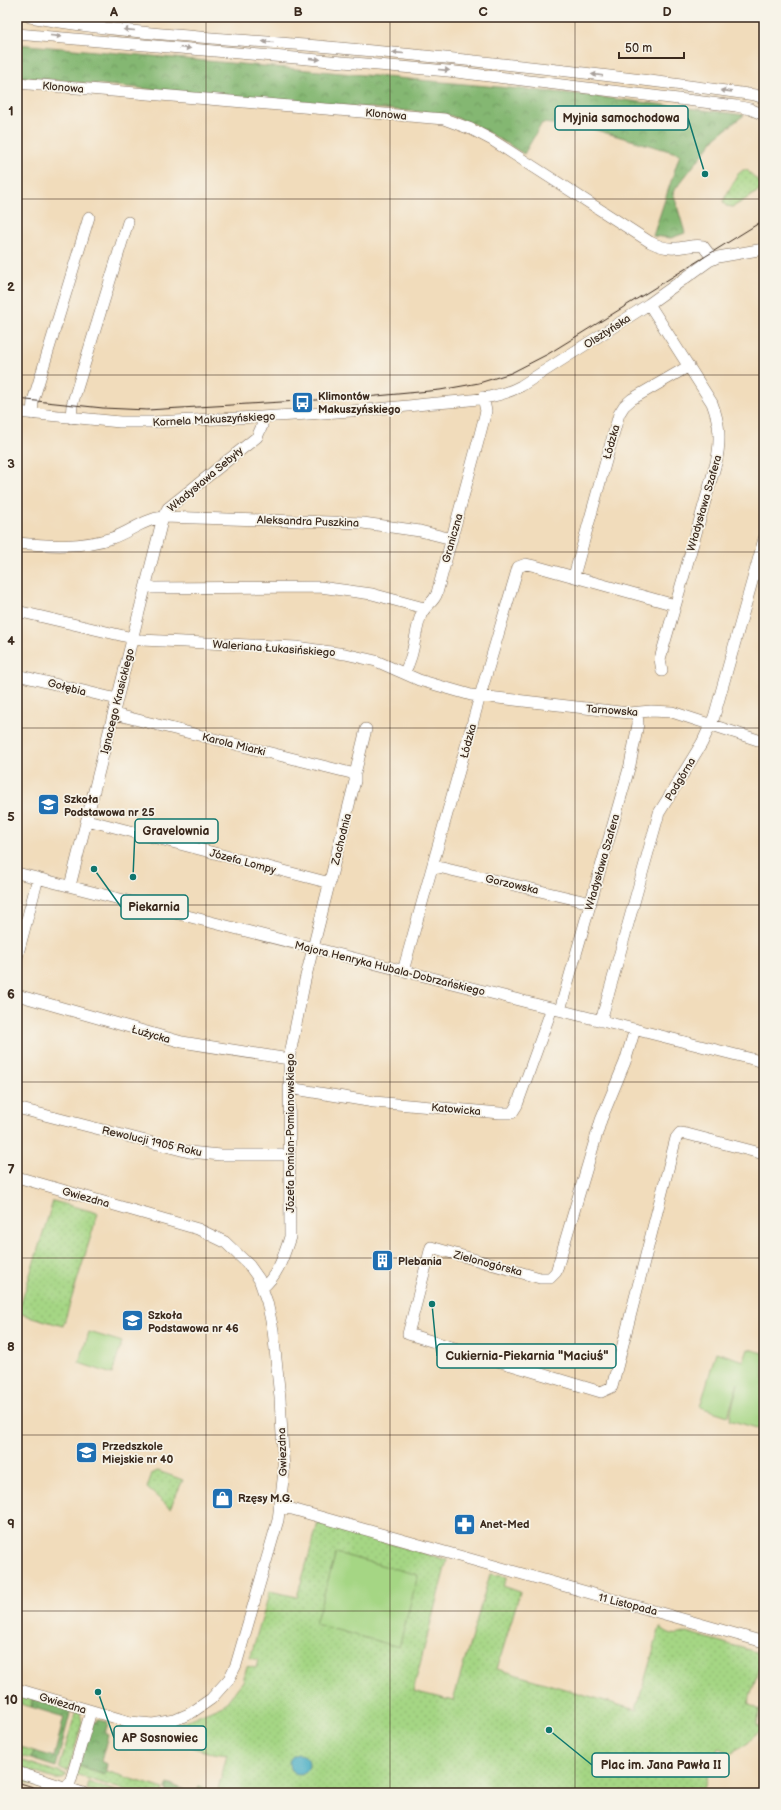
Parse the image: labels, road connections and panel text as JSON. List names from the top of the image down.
{
  "streets": {
    "street": [
      "Klonowa",
      "Olsztyńska",
      "Kornela Makuszyńskiego",
      "Łódzka",
      "Władysława Sebyły",
      "Władysława Szafera",
      "Aleksandra Puszkina",
      "Graniczna",
      "Waleriana Łukasińskiego",
      "Gołębia",
      "Ignacego Krasickiego",
      "Tarnowska",
      "Karola Miarki",
      "Podgórna",
      "Zachodnia",
      "Józefa Lompy",
      "Gorzowska",
      "Majora Henryka Hubala-Dobrzańskiego",
      "Łużycka",
      "Katowicka",
      "Józefa Pomian-Pomianowskiego",
      "Rewolucji 1905 Roku",
      "Gwiezdna",
      "Zielonogórska",
      "11 Listopada"
    ]
  },
  "crossings": [
    ["Klonowa", "Olsztyńska"],
    ["Olsztyńska", "Kornela Makuszyńskiego"],
    ["Olsztyńska", "Władysława Szafera"],
    ["Olsztyńska", "Graniczna"],
    ["Kornela Makuszyńskiego", "Władysława Sebyły"],
    ["Kornela Makuszyńskiego", "Graniczna"],
    ["Łódzka", "Władysława Szafera"],
    ["Łódzka", "Waleriana Łukasińskiego"],
    ["Łódzka", "Tarnowska"],
    ["Łódzka", "Gorzowska"],
    ["Łódzka", "Majora Henryka Hubala-Dobrzańskiego"],
    ["Władysława Sebyły", "Aleksandra Puszkina"],
    ["Władysława Sebyły", "Ignacego Krasickiego"],
    ["Władysława Szafera", "Tarnowska"],
    ["Władysława Szafera", "Gorzowska"],
    ["Władysława Szafera", "Majora Henryka Hubala-Dobrzańskiego"],
    ["Władysława Szafera", "Katowicka"],
    ["Aleksandra Puszkina", "Graniczna"],
    ["Aleksandra Puszkina", "Ignacego Krasickiego"],
    ["Graniczna", "Waleriana Łukasińskiego"],
    ["Waleriana Łukasińskiego", "Ignacego Krasickiego"],
    ["Waleriana Łukasińskiego", "Tarnowska"],
    ["Gołębia", "Ignacego Krasickiego"],
    ["Ignacego Krasickiego", "Karola Miarki"],
    ["Ignacego Krasickiego", "Józefa Lompy"],
    ["Ignacego Krasickiego", "Majora Henryka Hubala-Dobrzańskiego"],
    ["Tarnowska", "Podgórna"],
    ["Karola Miarki", "Zachodnia"],
    ["Podgórna", "Majora Henryka Hubala-Dobrzańskiego"],
    ["Zachodnia", "Józefa Lompy"],
    ["Zachodnia", "Majora Henryka Hubala-Dobrzańskiego"],
    ["Zachodnia", "Józefa Pomian-Pomianowskiego"],
    ["Majora Henryka Hubala-Dobrzańskiego", "Katowicka"],
    ["Majora Henryka Hubala-Dobrzańskiego", "Józefa Pomian-Pomianowskiego"],
    ["Majora Henryka Hubala-Dobrzańskiego", "Zielonogórska"],
    ["Łużycka", "Józefa Pomian-Pomianowskiego"],
    ["Katowicka", "Józefa Pomian-Pomianowskiego"],
    ["Józefa Pomian-Pomianowskiego", "Rewolucji 1905 Roku"],
    ["Józefa Pomian-Pomianowskiego", "Gwiezdna"],
    ["Gwiezdna", "11 Listopada"]
  ],
  "places": {
    "other": [
      "Myjnia samochodowa",
      "Piekarnia",
      "Gravelownia",
      "Cukiernia-Piekarnia \"Maciuś\"",
      "AP Sosnowiec",
      "Plac im. Jana Pawła II"
    ],
    "bus stop": ["Klimontów Makuszyńskiego"],
    "school or university": ["Szkoła Podstawowa nr 25", "Szkoła Podstawowa nr 46", "Przedszkole Miejskie nr 40"],
    "building": ["Plebania"],
    "shop": ["Rzęsy M.G."],
    "pharmacy": ["Anet-Med"]
  },
  "scale_bar": "50 m",
  "grid": {
    "columns": [
      "A",
      "B",
      "C",
      "D"
    ],
    "rows": [
      "1",
      "2",
      "3",
      "4",
      "5",
      "6",
      "7",
      "8",
      "9",
      "10"
    ]
  }
}
